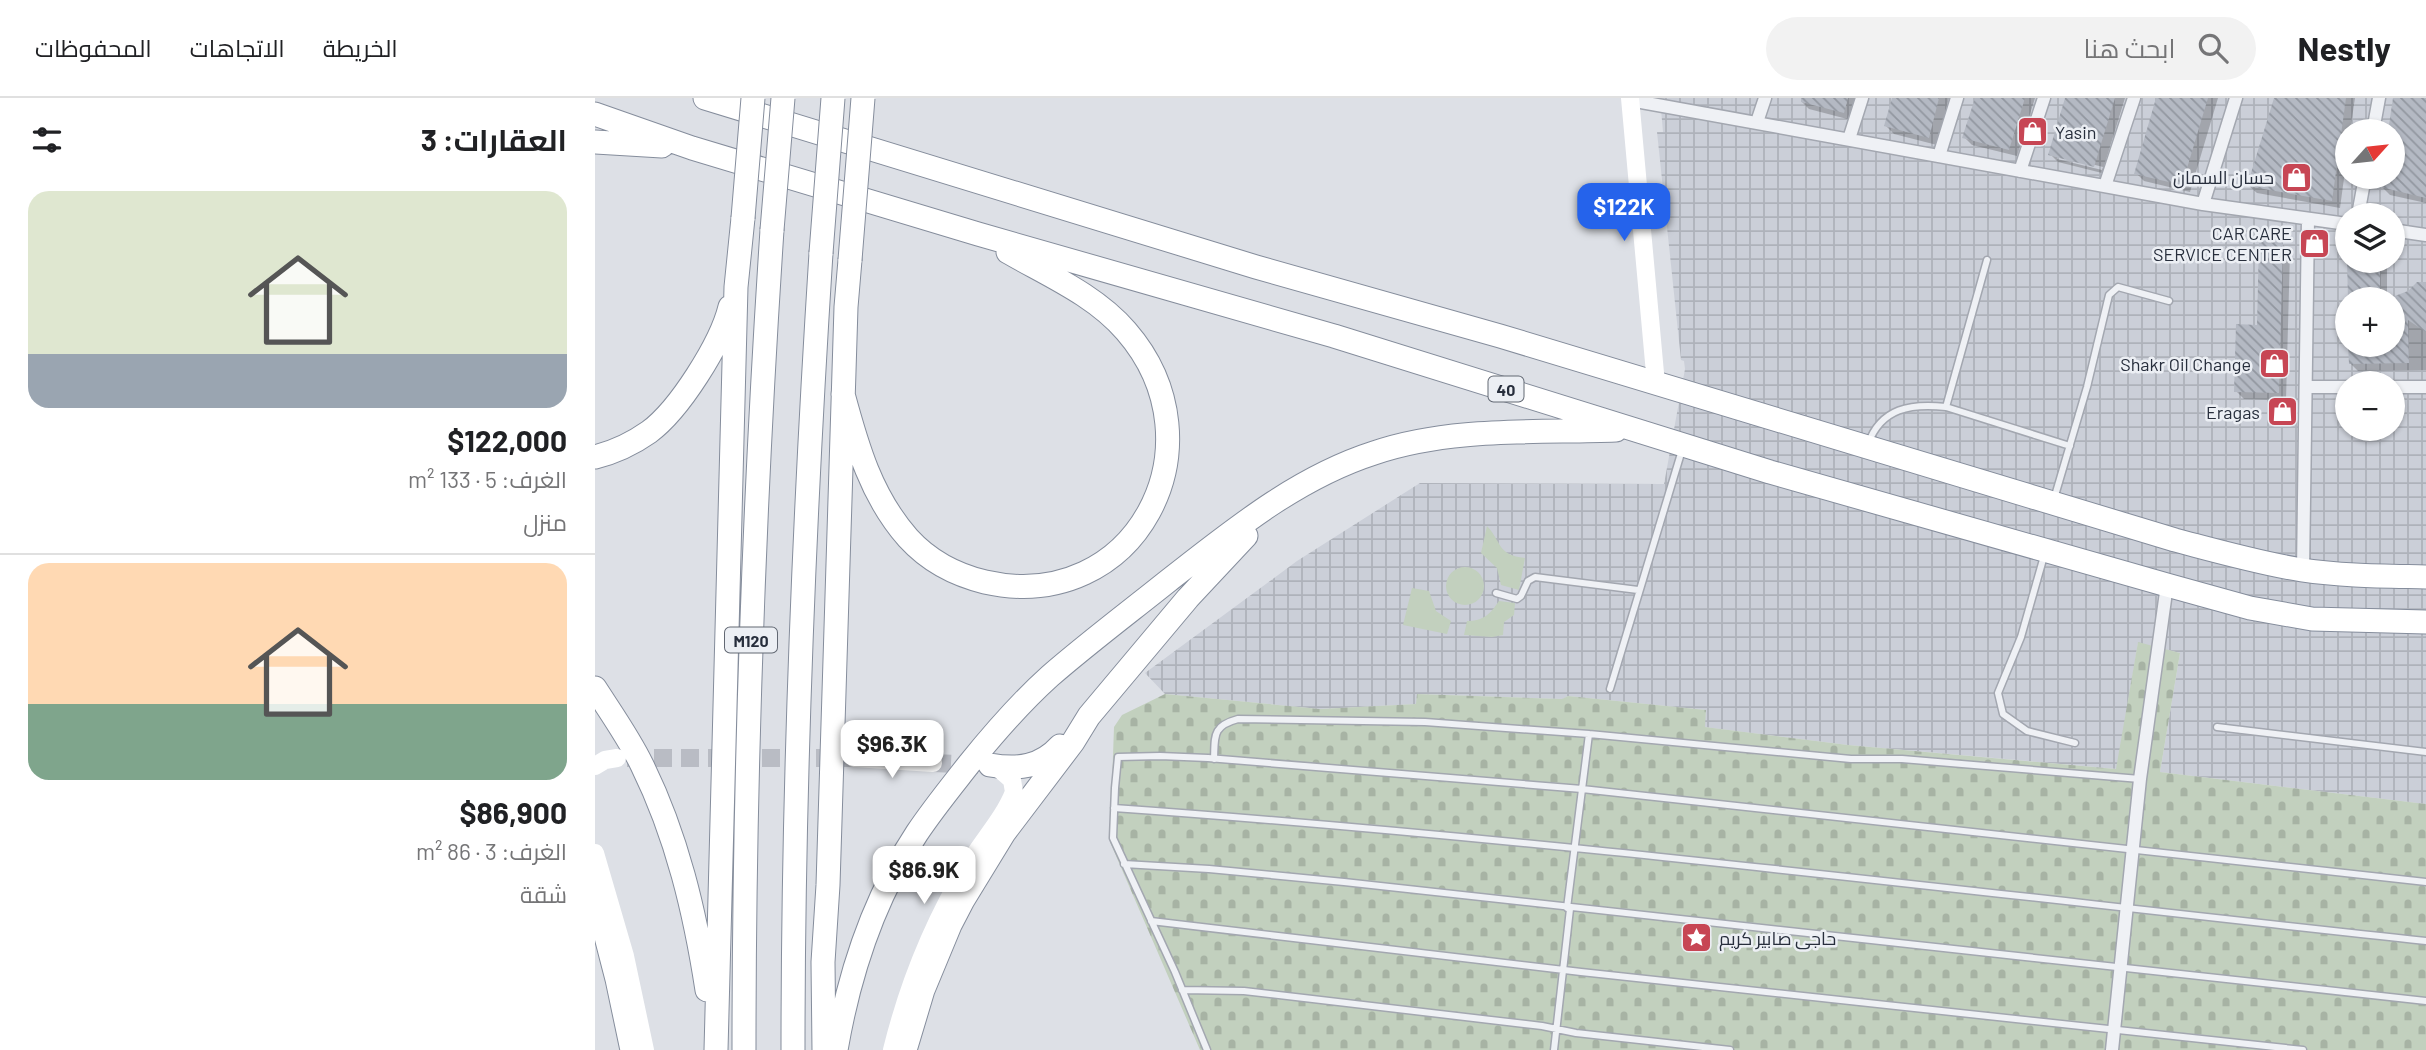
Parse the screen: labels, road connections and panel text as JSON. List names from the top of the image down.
{
  "streets": {
    "highway": ["40", "M120"]
  },
  "places": {
    "shop": [
      "Yasin",
      "حسان السمان",
      "CAR CARE SERVICE CENTER",
      "Shakr Oil Change",
      "Eragas"
    ],
    "place": ["حاجی صابیر کریم"]
  },
  "north": "top right",
  "page": {
    "header": "Nestly",
    "search": "ابحث هنا",
    "nav": ["الخريطة", "الاتجاهات", "المحفوظات"],
    "heading": "العقارات: 3",
    "map_buttons": ["+", "−"],
    "list": [
      {
        "name": "$122,000",
        "note": "الغرف: 5 · 133 m² · منزل"
      },
      {
        "name": "$86,900",
        "note": "الغرف: 3 · 86 m² · شقة"
      }
    ],
    "price": ["$122K", "$96.3K", "$86.9K"]
  }
}
